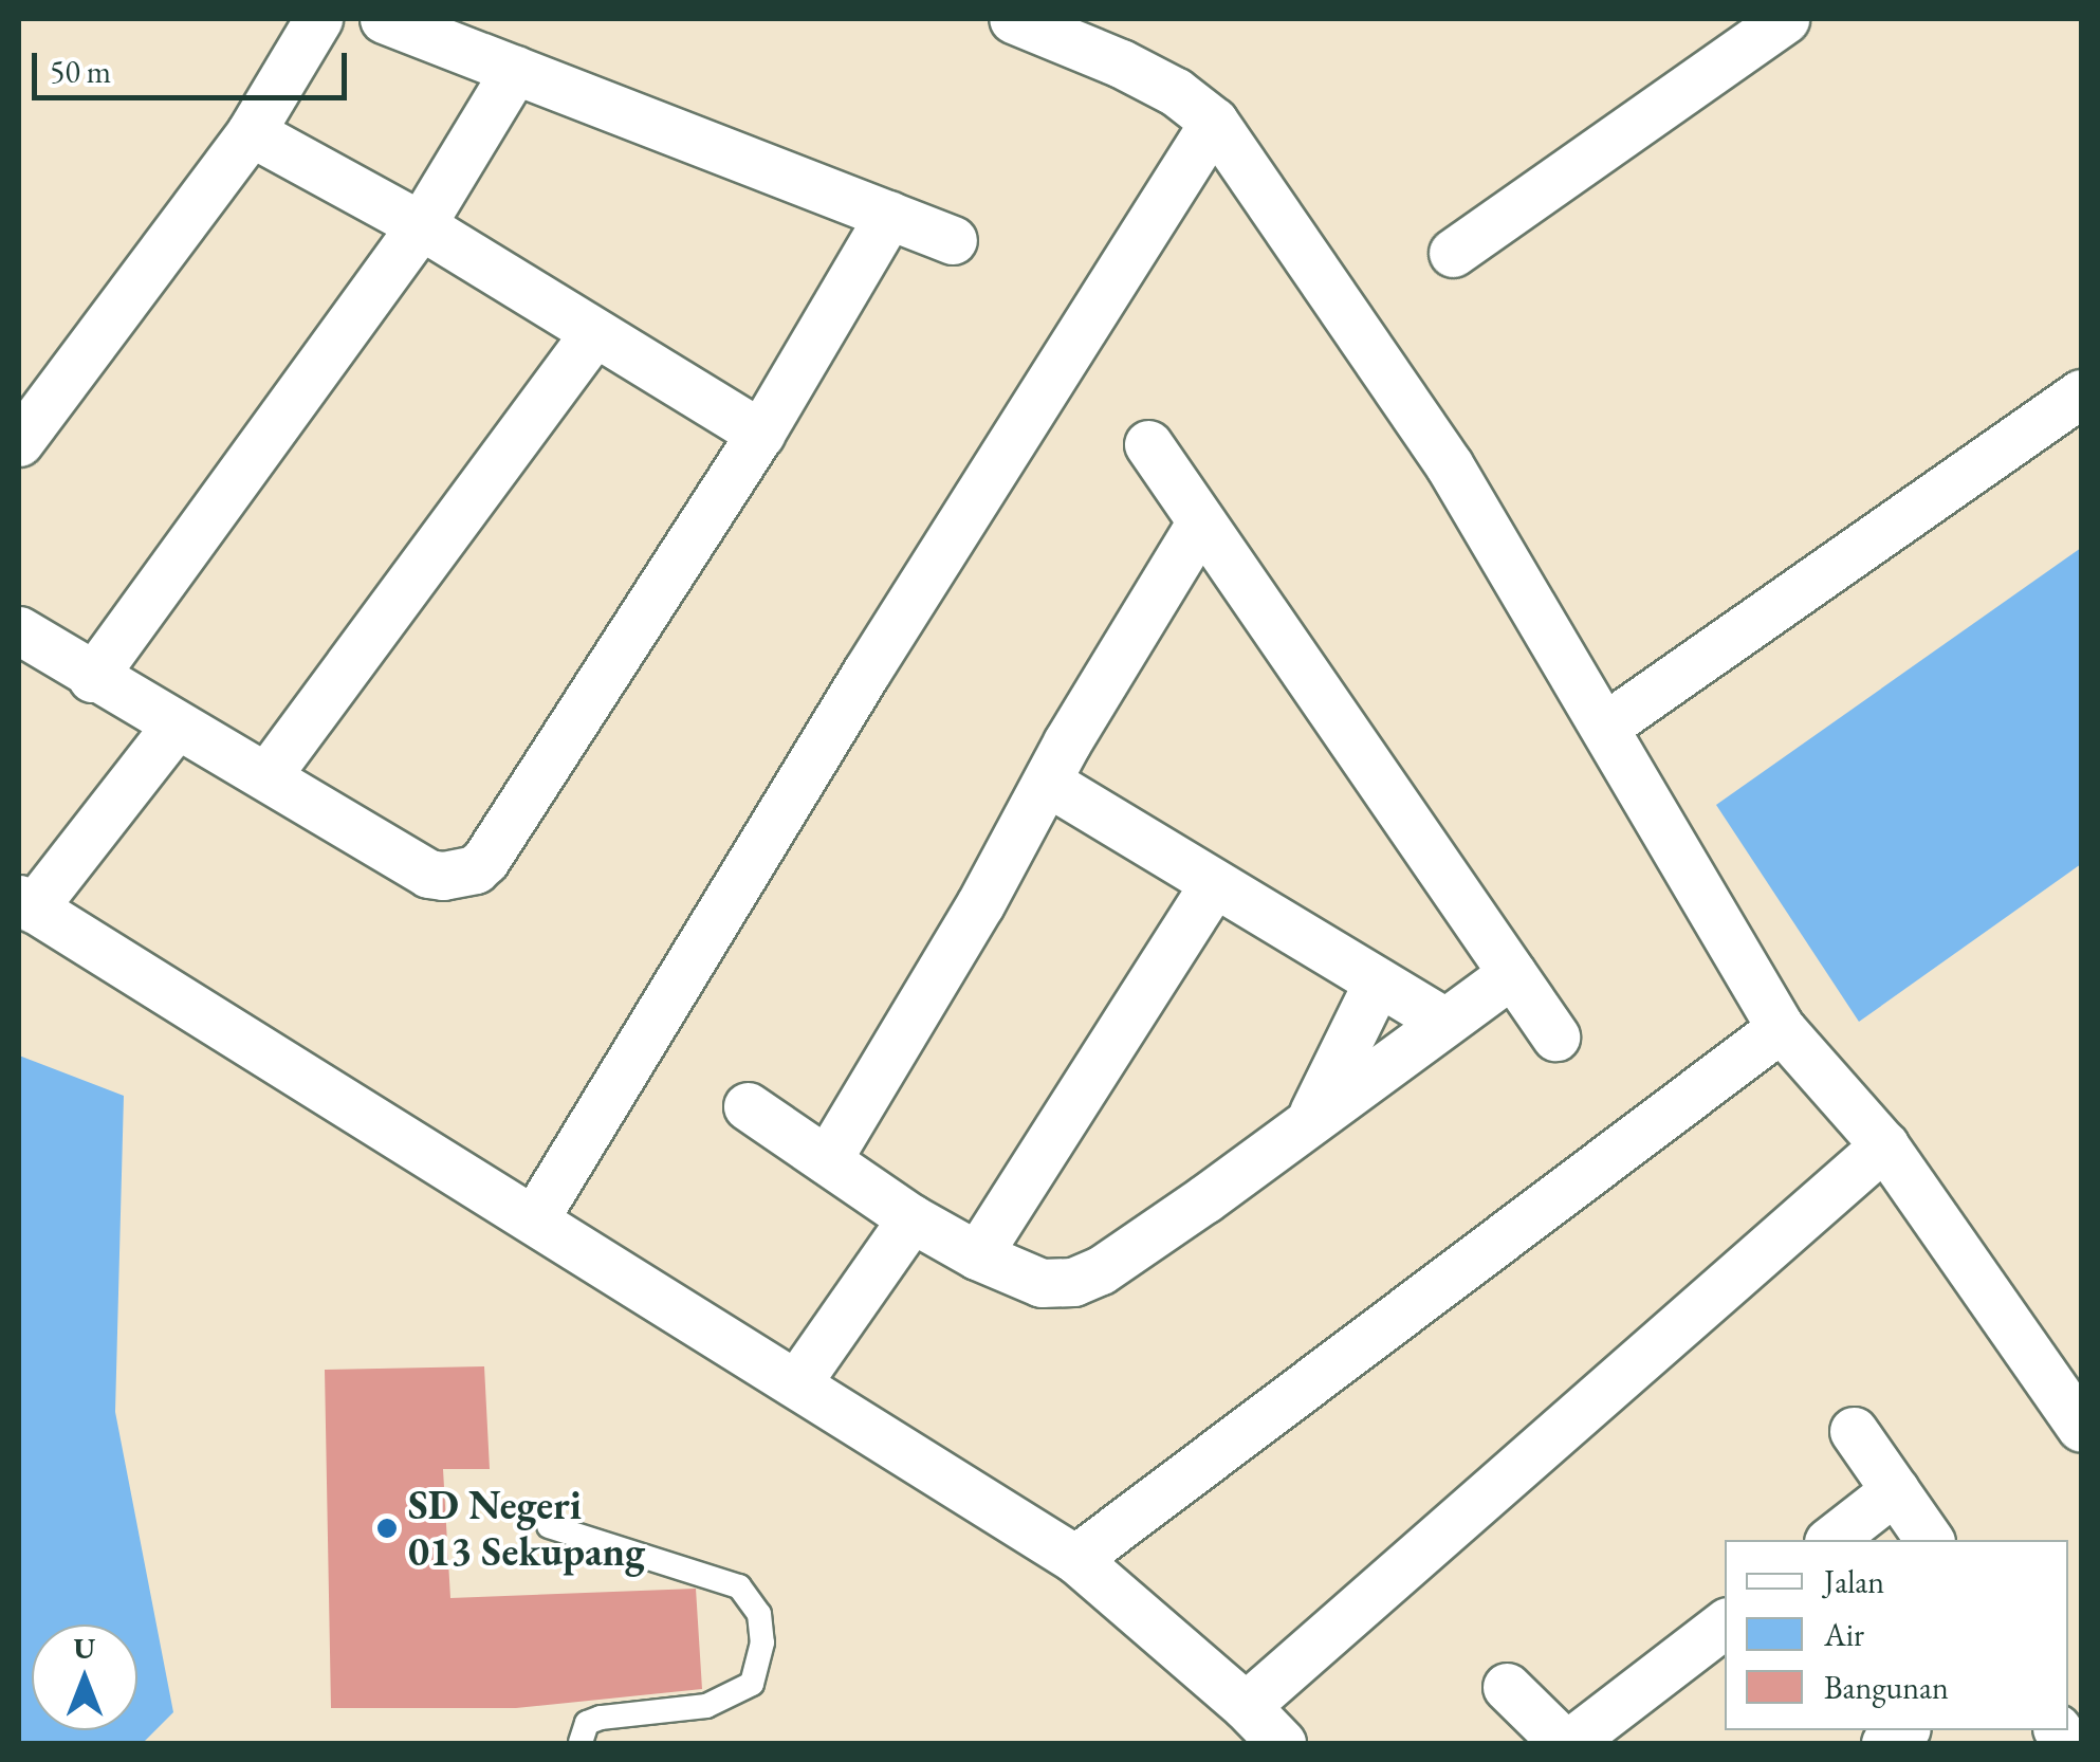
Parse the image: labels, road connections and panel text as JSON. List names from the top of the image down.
{
  "places": ["SD Negeri 013 Sekupang"],
  "legend": ["Jalan", "Air", "Bangunan"],
  "scale_bar": "50 m",
  "north": "top"
}
